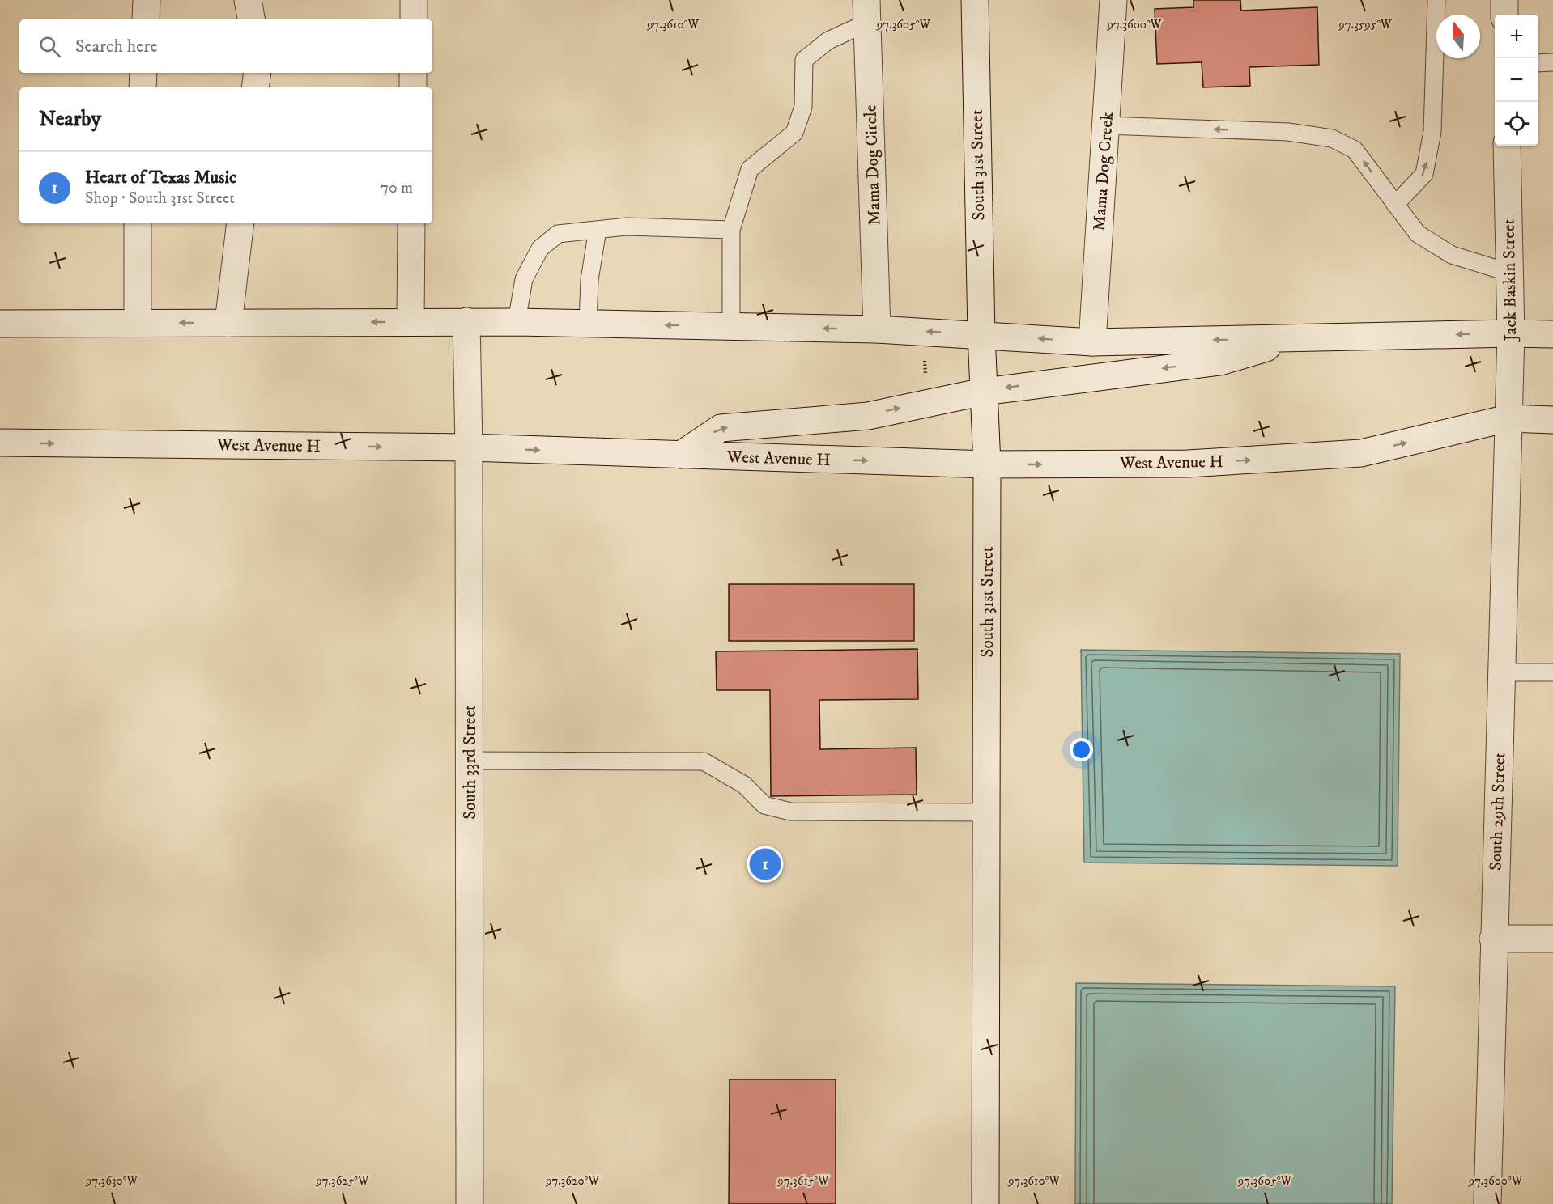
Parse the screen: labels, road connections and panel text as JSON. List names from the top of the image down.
{
  "streets": {
    "main road": [
      "Mama Dog Circle",
      "South 31st Street",
      "Mama Dog Creek",
      "Jack Baskin Street",
      "West Avenue H",
      "South 33rd Street",
      "South 29th Street"
    ]
  },
  "crossings": [
    ["South 31st Street", "West Avenue H"],
    ["Jack Baskin Street", "West Avenue H"],
    ["Jack Baskin Street", "South 29th Street"],
    ["West Avenue H", "South 33rd Street"],
    ["West Avenue H", "South 29th Street"]
  ],
  "north": "top",
  "page": {
    "map_buttons": ["+", "−"],
    "search": "Search here",
    "heading": "Nearby",
    "list": [
      {
        "mark": "1",
        "name": "Heart of Texas Music",
        "note": "Shop · South 31st Street",
        "value": "70 m"
      }
    ],
    "pins": "1"
  },
  "coordinates": [
    "97.3610°W",
    "97.3605°W",
    "97.3600°W",
    "97.3595°W",
    "97.3630°W",
    "97.3625°W",
    "97.3620°W",
    "97.3615°W"
  ]
}
